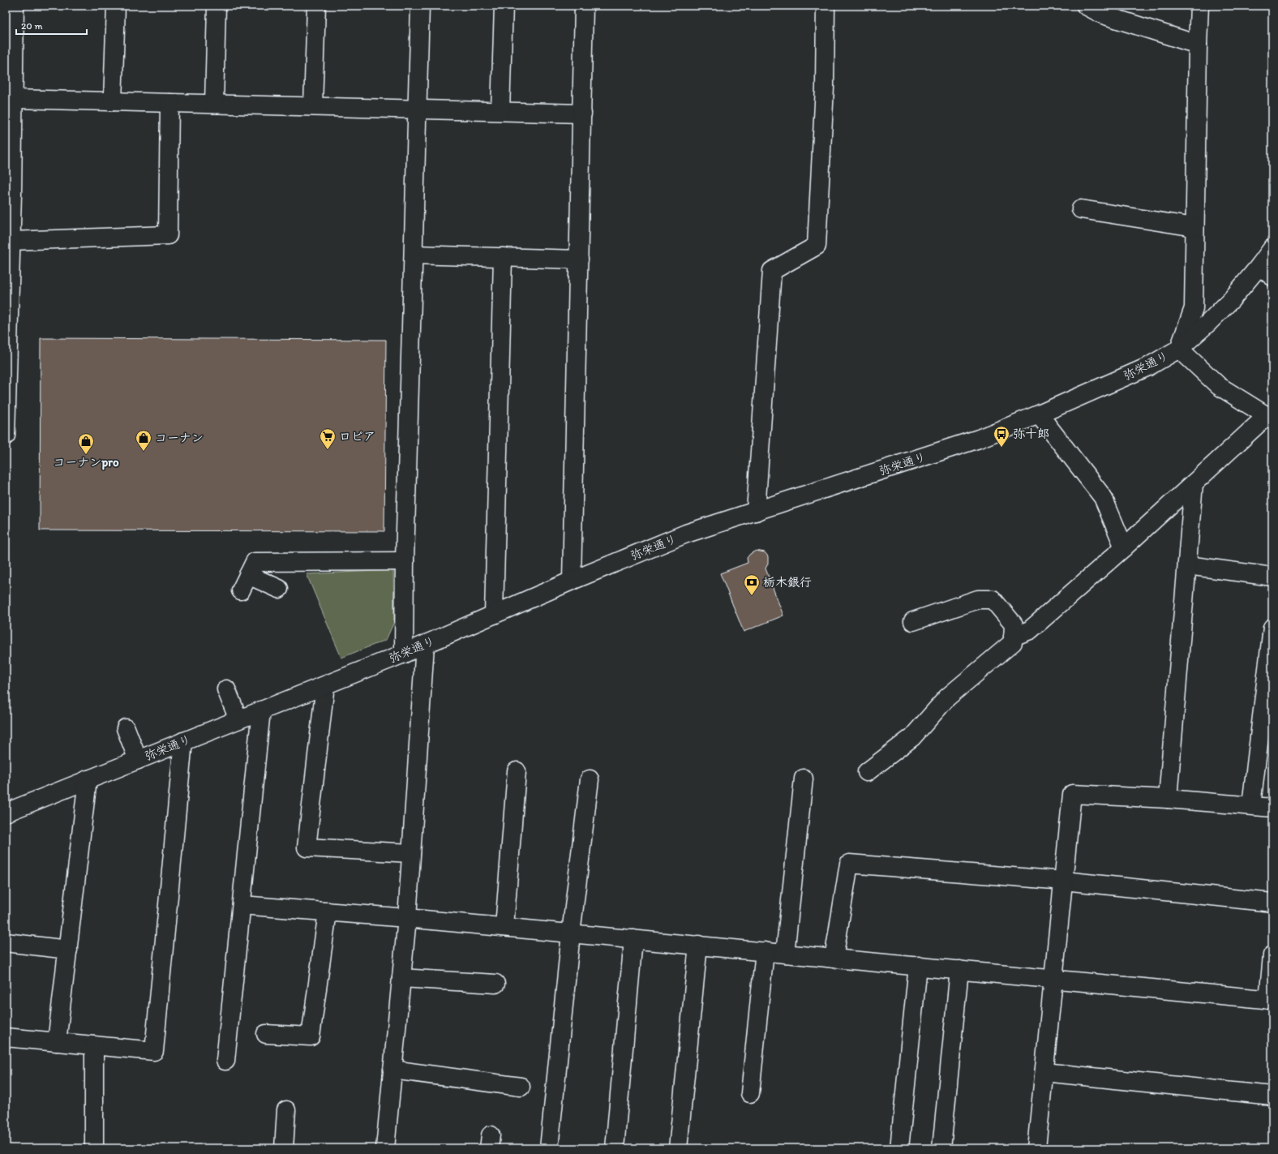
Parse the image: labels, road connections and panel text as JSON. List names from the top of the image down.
{
  "streets": {
    "street": ["弥栄通り"]
  },
  "places": {
    "bus stop": ["弥十郎"],
    "supermarket": ["ロピア"],
    "shop": ["コーナン", "コーナンpro"],
    "bank": ["栃木銀行"]
  },
  "scale_bar": "20 m"
}
